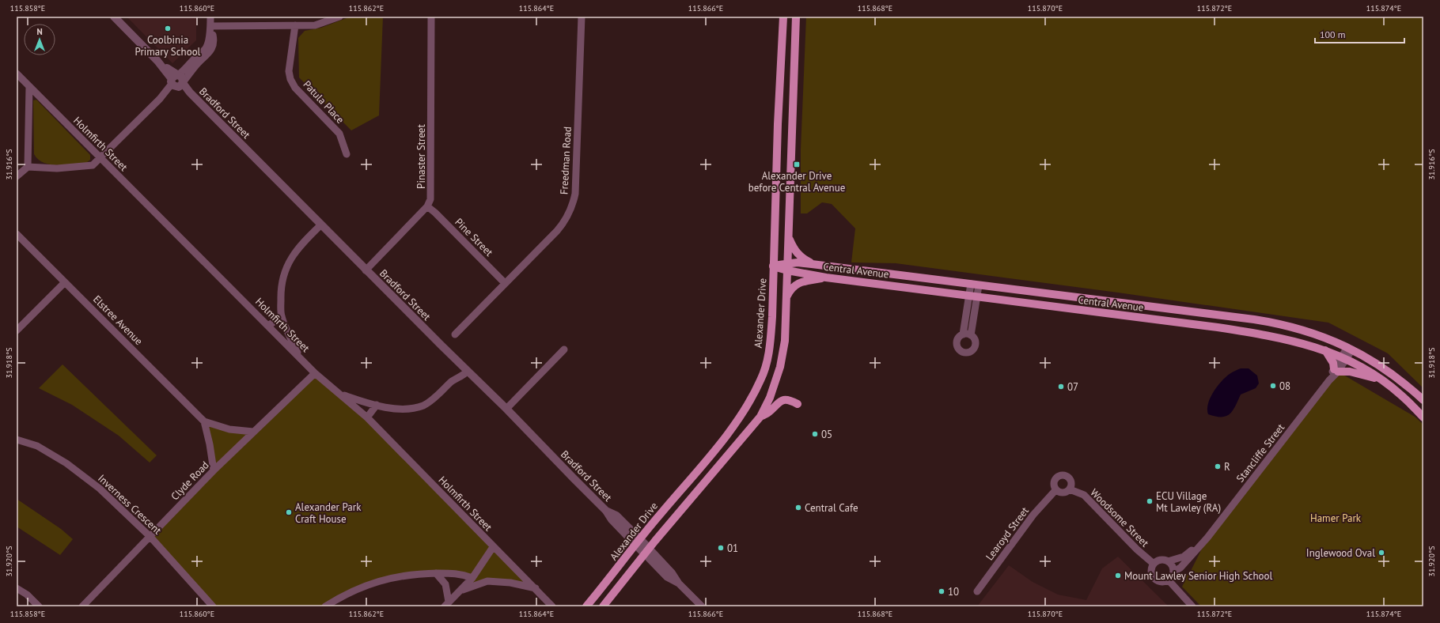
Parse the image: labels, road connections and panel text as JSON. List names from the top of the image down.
{
  "streets": {
    "main road": ["Central Avenue", "Alexander Drive"],
    "street": [
      "Patula Place",
      "Bradford Street",
      "Holmfirth Street",
      "Pinaster Street",
      "Freedman Road",
      "Pine Street",
      "Elstree Avenue",
      "Stancliffe Street",
      "Clyde Road",
      "Inverness Crescent",
      "Woodsome Street",
      "Learoyd Street"
    ]
  },
  "crossings": [
    ["Bradford Street", "Pinaster Street"],
    ["Bradford Street", "Alexander Drive"],
    ["Holmfirth Street", "Clyde Road"],
    ["Pinaster Street", "Pine Street"],
    ["Freedman Road", "Pine Street"],
    ["Central Avenue", "Alexander Drive"],
    ["Central Avenue", "Stancliffe Street"],
    ["Elstree Avenue", "Clyde Road"],
    ["Stancliffe Street", "Woodsome Street"],
    ["Clyde Road", "Inverness Crescent"],
    ["Woodsome Street", "Learoyd Street"]
  ],
  "parks": ["Hamer Park"],
  "places": {
    "other": [
      "Coolbinia Primary School",
      "08",
      "07",
      "05",
      "R",
      "ECU Village Mt Lawley (RA)",
      "Central Cafe",
      "Alexander Park Craft House",
      "01",
      "Inglewood Oval",
      "Mount Lawley Senior High School",
      "10"
    ],
    "transit": ["Alexander Drive before Central Avenue"]
  },
  "scale_bar": "100 m",
  "north": "top",
  "coordinates": [
    "115.858°E",
    "115.860°E",
    "115.862°E",
    "115.864°E",
    "115.866°E",
    "115.868°E",
    "115.870°E",
    "115.872°E",
    "115.874°E",
    "31.916°S",
    "31.918°S",
    "31.920°S"
  ]
}
